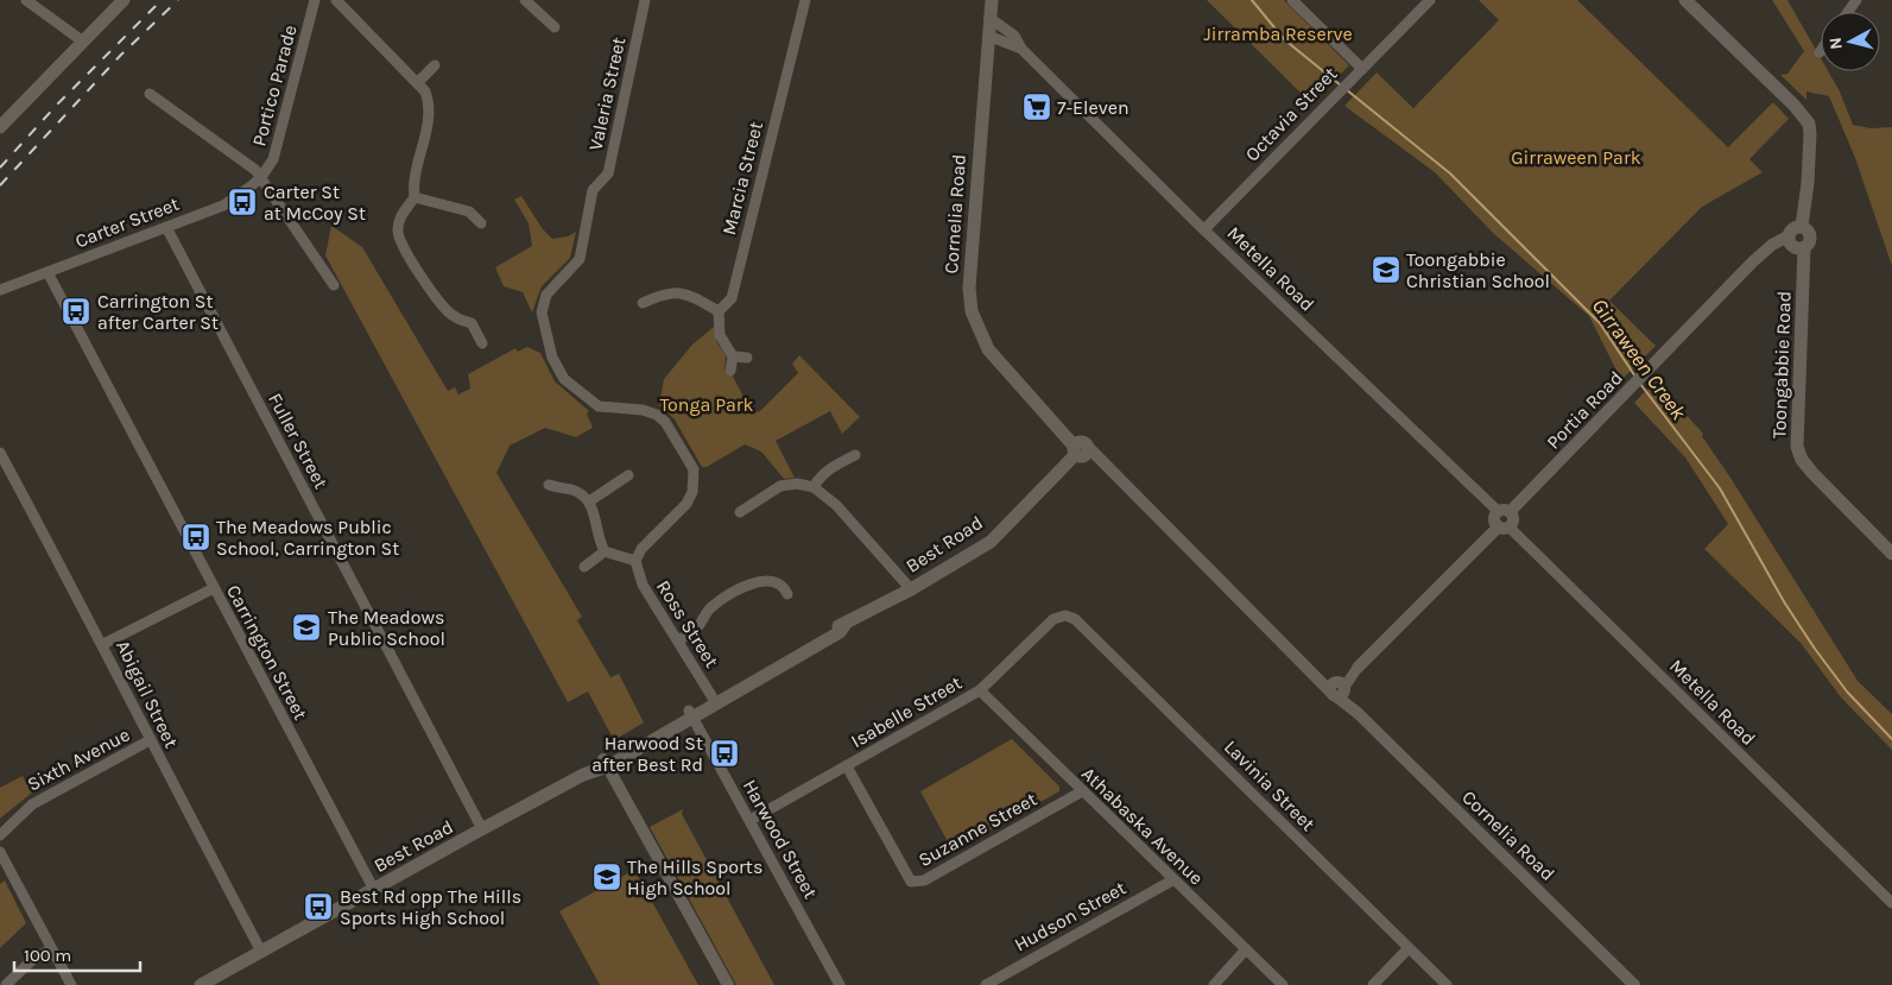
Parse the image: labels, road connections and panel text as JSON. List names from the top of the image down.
{
  "streets": {
    "main road": ["Cornelia Road", "Toongabbie Road", "Best Road"],
    "street": [
      "Portico Parade",
      "Valeria Street",
      "Octavia Street",
      "Marcia Street",
      "Carter Street",
      "Metella Road",
      "Portia Road",
      "Fuller Street",
      "Ross Street",
      "Carrington Street",
      "Abigail Street",
      "Isabelle Street",
      "Sixth Avenue",
      "Lavinia Street",
      "Athabaska Avenue",
      "Suzanne Street",
      "Harwood Street",
      "Hudson Street"
    ]
  },
  "crossings": [
    ["Portico Parade", "Carter Street"],
    ["Valeria Street", "Ross Street"],
    ["Octavia Street", "Metella Road"],
    ["Cornelia Road", "Metella Road"],
    ["Cornelia Road", "Best Road"],
    ["Carter Street", "Fuller Street"],
    ["Carter Street", "Carrington Street"],
    ["Metella Road", "Portia Road"],
    ["Toongabbie Road", "Portia Road"],
    ["Fuller Street", "Best Road"],
    ["Best Road", "Ross Street"],
    ["Best Road", "Carrington Street"],
    ["Best Road", "Abigail Street"],
    ["Best Road", "Harwood Street"],
    ["Abigail Street", "Sixth Avenue"],
    ["Isabelle Street", "Lavinia Street"],
    ["Isabelle Street", "Athabaska Avenue"],
    ["Isabelle Street", "Suzanne Street"],
    ["Isabelle Street", "Harwood Street"],
    ["Athabaska Avenue", "Suzanne Street"],
    ["Athabaska Avenue", "Hudson Street"]
  ],
  "water": ["Girraween Creek"],
  "parks": ["Jirramba Reserve", "Girraween Park", "Tonga Park"],
  "places": {
    "supermarket": ["7-Eleven"],
    "bus stop": [
      "Carter St at McCoy St",
      "Carrington St after Carter St",
      "The Meadows Public School, Carrington St",
      "Harwood St after Best Rd",
      "Best Rd opp The Hills Sports High School"
    ],
    "school or university": ["Toongabbie Christian School", "The Meadows Public School", "The Hills Sports High School"]
  },
  "scale_bar": "100 m",
  "north": "left"
}
